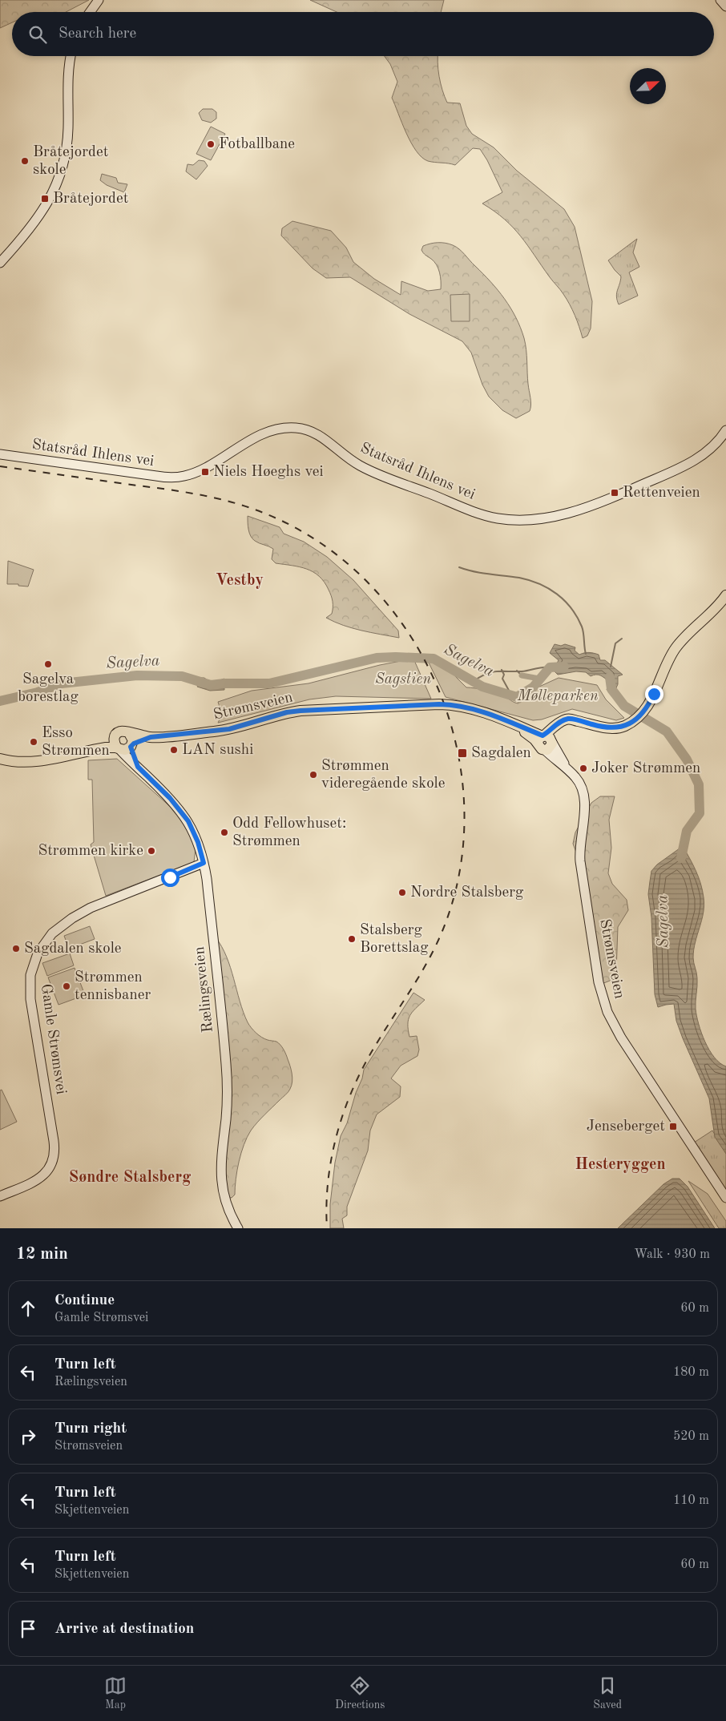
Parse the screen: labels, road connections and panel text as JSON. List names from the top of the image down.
{
  "streets": {
    "main road": [
      "Statsråd Ihlens vei",
      "Strømsveien",
      "Rælingsveien",
      "Gamle Strømsvei"
    ]
  },
  "crossings": [
    ["Strømsveien", "Rælingsveien"],
    ["Rælingsveien", "Gamle Strømsvei"]
  ],
  "districts": ["Vestby", "Hesteryggen", "Søndre Stalsberg"],
  "water": ["Sagelva"],
  "parks": ["Sagstien", "Mølleparken"],
  "places": {
    "other": [
      "Fotballbane",
      "Bråtejordet skole",
      "Sagelva borestlag",
      "Esso Strømmen",
      "LAN sushi",
      "Joker Strømmen",
      "Strømmen videregående skole",
      "Odd Fellowhuset: Strømmen",
      "Strømmen kirke",
      "Nordre Stalsberg",
      "Stalsberg Borettslag",
      "Sagdalen skole",
      "Strømmen tennisbaner"
    ],
    "transit": [
      "Bråtejordet",
      "Niels Høeghs vei",
      "Rettenveien",
      "Sagdalen",
      "Jenseberget"
    ]
  },
  "north": "top right",
  "page": {
    "search": "Search here",
    "heading": ["12 min", "Walk · 930 m"],
    "list": [
      ["Continue", "Gamle Strømsvei", "60 m"],
      ["Turn left", "Rælingsveien", "180 m"],
      ["Turn right", "Strømsveien", "520 m"],
      ["Turn left", "Skjettenveien", "110 m"],
      ["Turn left", "Skjettenveien", "60 m"],
      "Arrive at destination"
    ],
    "nav": ["Map", "Directions", "Saved"]
  }
}
